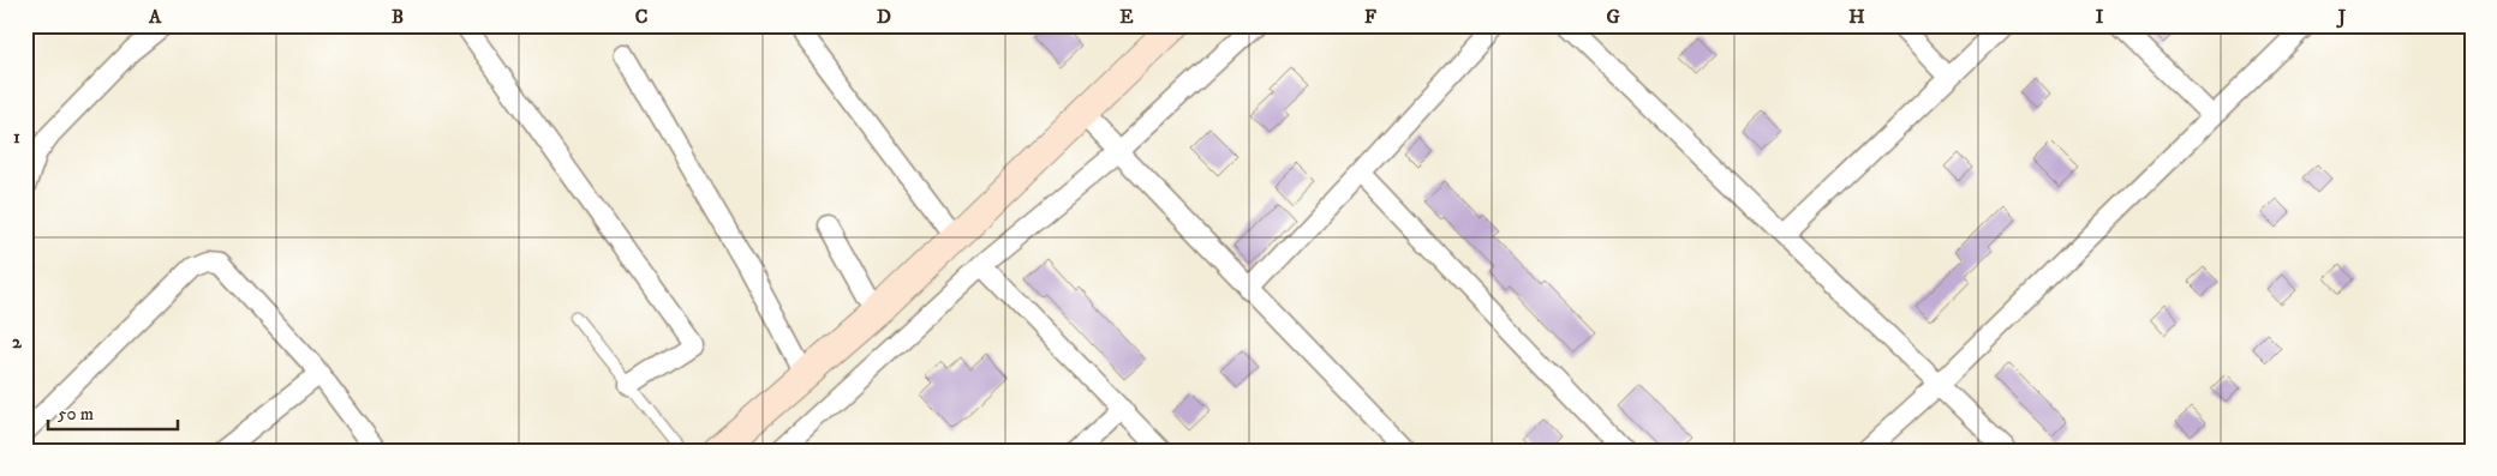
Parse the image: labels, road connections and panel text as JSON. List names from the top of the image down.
{
  "scale_bar": "50 m",
  "grid": {
    "columns": [
      "A",
      "B",
      "C",
      "D",
      "E",
      "F",
      "G",
      "H",
      "I",
      "J"
    ],
    "rows": ["1", "2"]
  }
}
